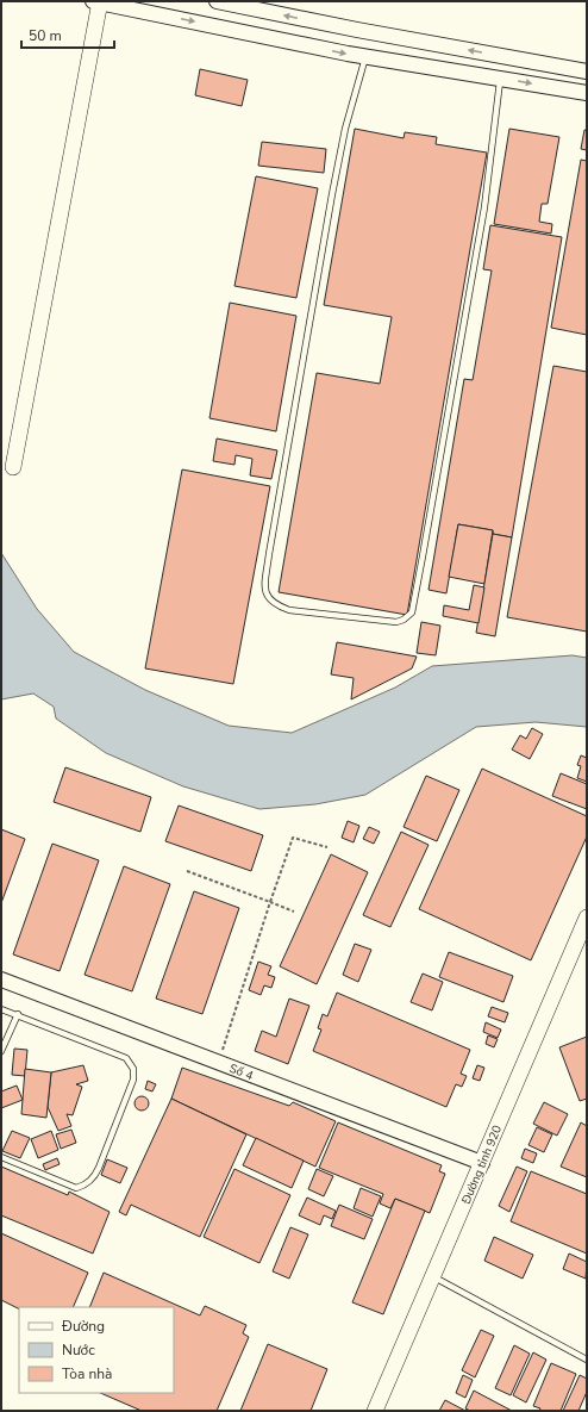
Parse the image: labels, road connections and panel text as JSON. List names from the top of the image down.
{
  "streets": {
    "main road": ["Đường tỉnh 920"],
    "street": ["Số 4"]
  },
  "crossings": [
    ["Số 4", "Đường tỉnh 920"]
  ],
  "legend": ["Đường", "Nước", "Tòa nhà"],
  "scale_bar": "50 m"
}
